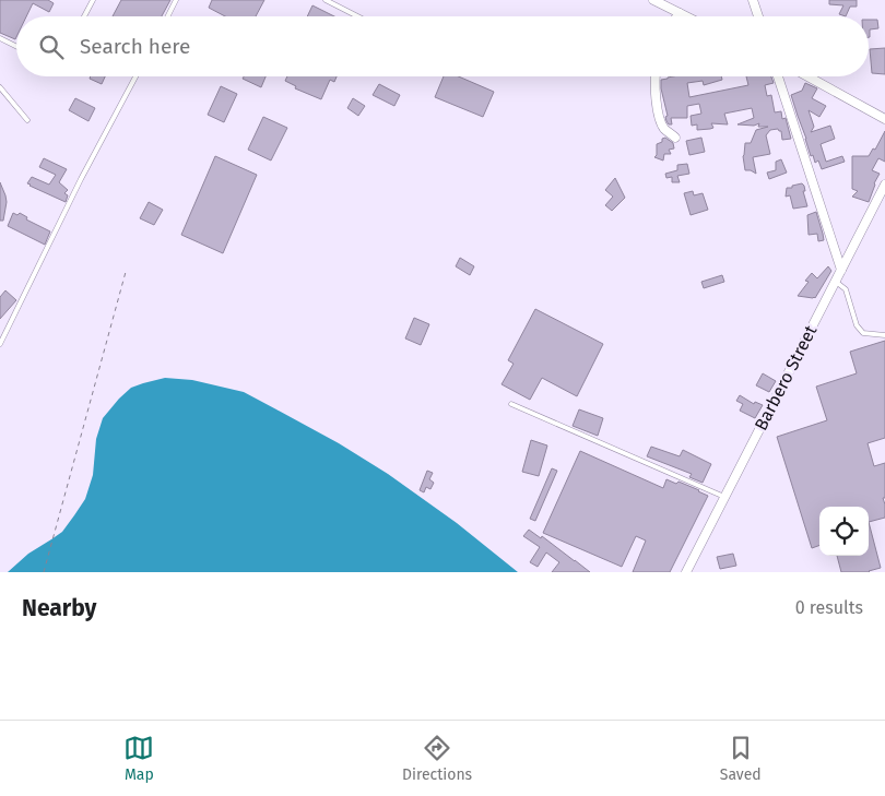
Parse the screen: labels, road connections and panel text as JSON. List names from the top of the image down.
{
  "streets": {
    "street": ["Barbero Street"]
  },
  "page": {
    "search": "Search here",
    "heading": ["Nearby", "0 results"],
    "nav": ["Map", "Directions", "Saved"]
  }
}
